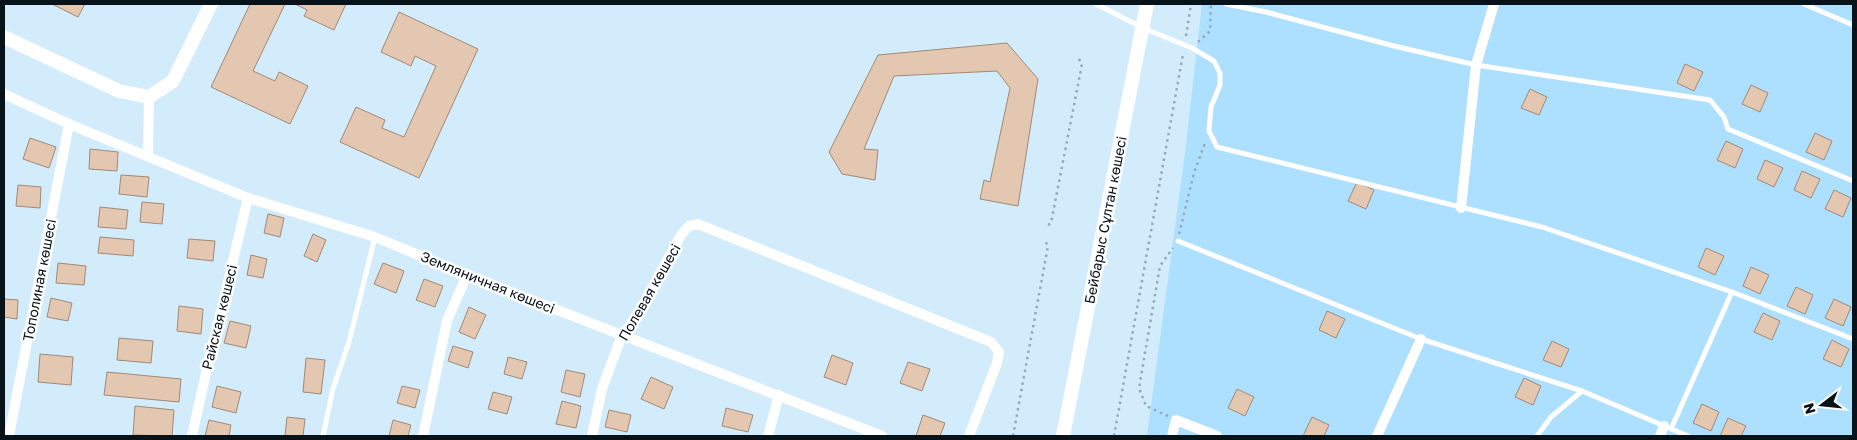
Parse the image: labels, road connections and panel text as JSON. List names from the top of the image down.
{
  "streets": {
    "street": [
      "Бейбарыс Сұлтан көшесі",
      "Тополиная көшесі",
      "Земляничная көшесі",
      "Полевая көшесі",
      "Райская көшесі"
    ]
  },
  "crossings": [
    ["Тополиная көшесі", "Земляничная көшесі"],
    ["Земляничная көшесі", "Полевая көшесі"],
    ["Земляничная көшесі", "Райская көшесі"]
  ],
  "north": "left"
}
